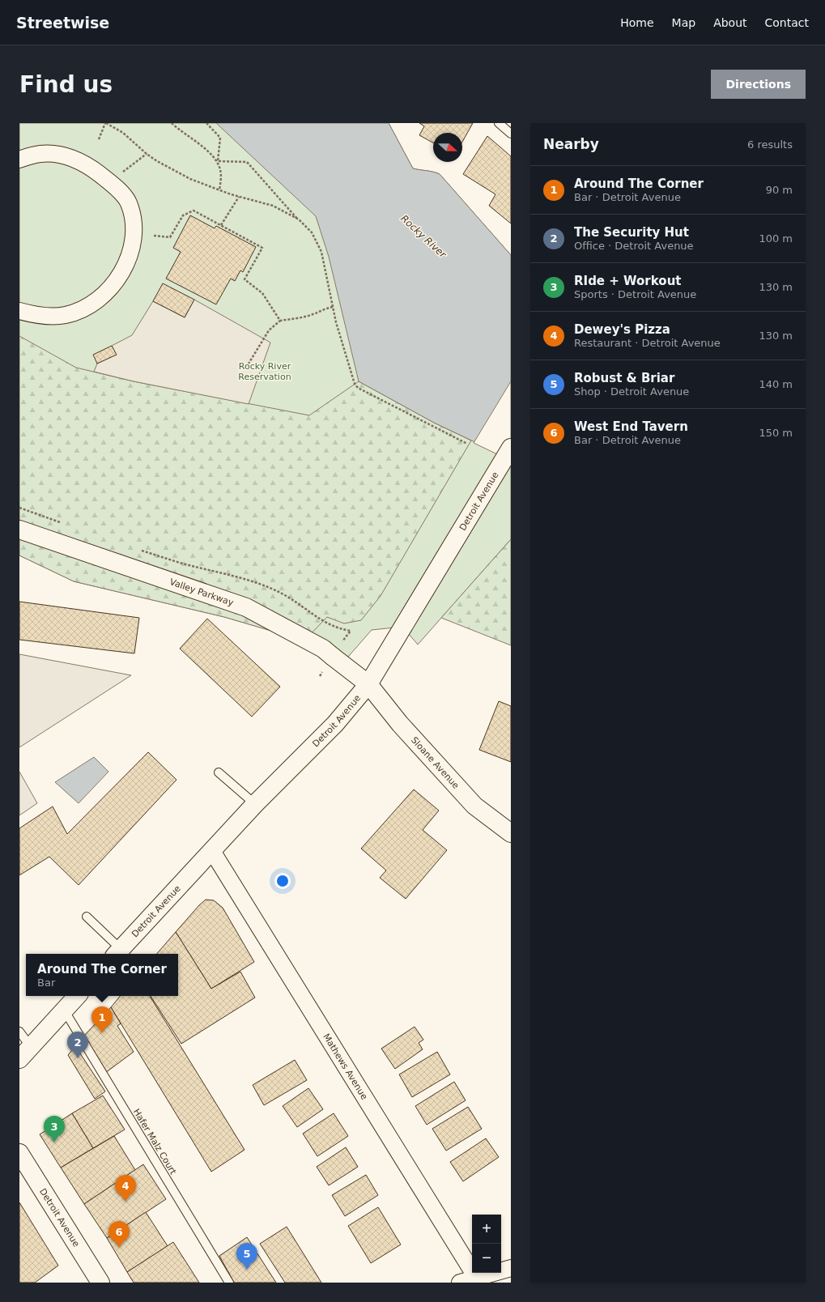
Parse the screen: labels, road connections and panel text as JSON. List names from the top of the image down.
{
  "streets": {
    "main road": ["Detroit Avenue", "Valley Parkway", "Sloane Avenue"],
    "street": ["Mathews Avenue"],
    "lane": ["Hafer Malz Court"]
  },
  "crossings": [
    ["Detroit Avenue", "Valley Parkway"],
    ["Detroit Avenue", "Sloane Avenue"],
    ["Detroit Avenue", "Mathews Avenue"],
    ["Valley Parkway", "Sloane Avenue"]
  ],
  "water": ["Rocky River"],
  "parks": ["Rocky River Reservation"],
  "north": "right",
  "page": {
    "header": "Streetwise",
    "nav": [
      "Home",
      "Map",
      "About",
      "Contact"
    ],
    "buttons": "Directions",
    "title": "Find us",
    "heading": ["Nearby", "6 results"],
    "list": [
      {
        "mark": "1",
        "name": "Around The Corner",
        "note": "Bar · Detroit Avenue",
        "value": "90 m"
      },
      {
        "mark": "2",
        "name": "The Security Hut",
        "note": "Office · Detroit Avenue",
        "value": "100 m"
      },
      {
        "mark": "3",
        "name": "RIde + Workout",
        "note": "Sports · Detroit Avenue",
        "value": "130 m"
      },
      {
        "mark": "4",
        "name": "Dewey's Pizza",
        "note": "Restaurant · Detroit Avenue",
        "value": "130 m"
      },
      {
        "mark": "5",
        "name": "Robust & Briar",
        "note": "Shop · Detroit Avenue",
        "value": "140 m"
      },
      {
        "mark": "6",
        "name": "West End Tavern",
        "note": "Bar · Detroit Avenue",
        "value": "150 m"
      }
    ],
    "popup": ["Around The Corner", "Bar"],
    "pins": [
      "1",
      "2",
      "3",
      "4",
      "6",
      "5"
    ],
    "map_buttons": ["+", "−"]
  }
}
